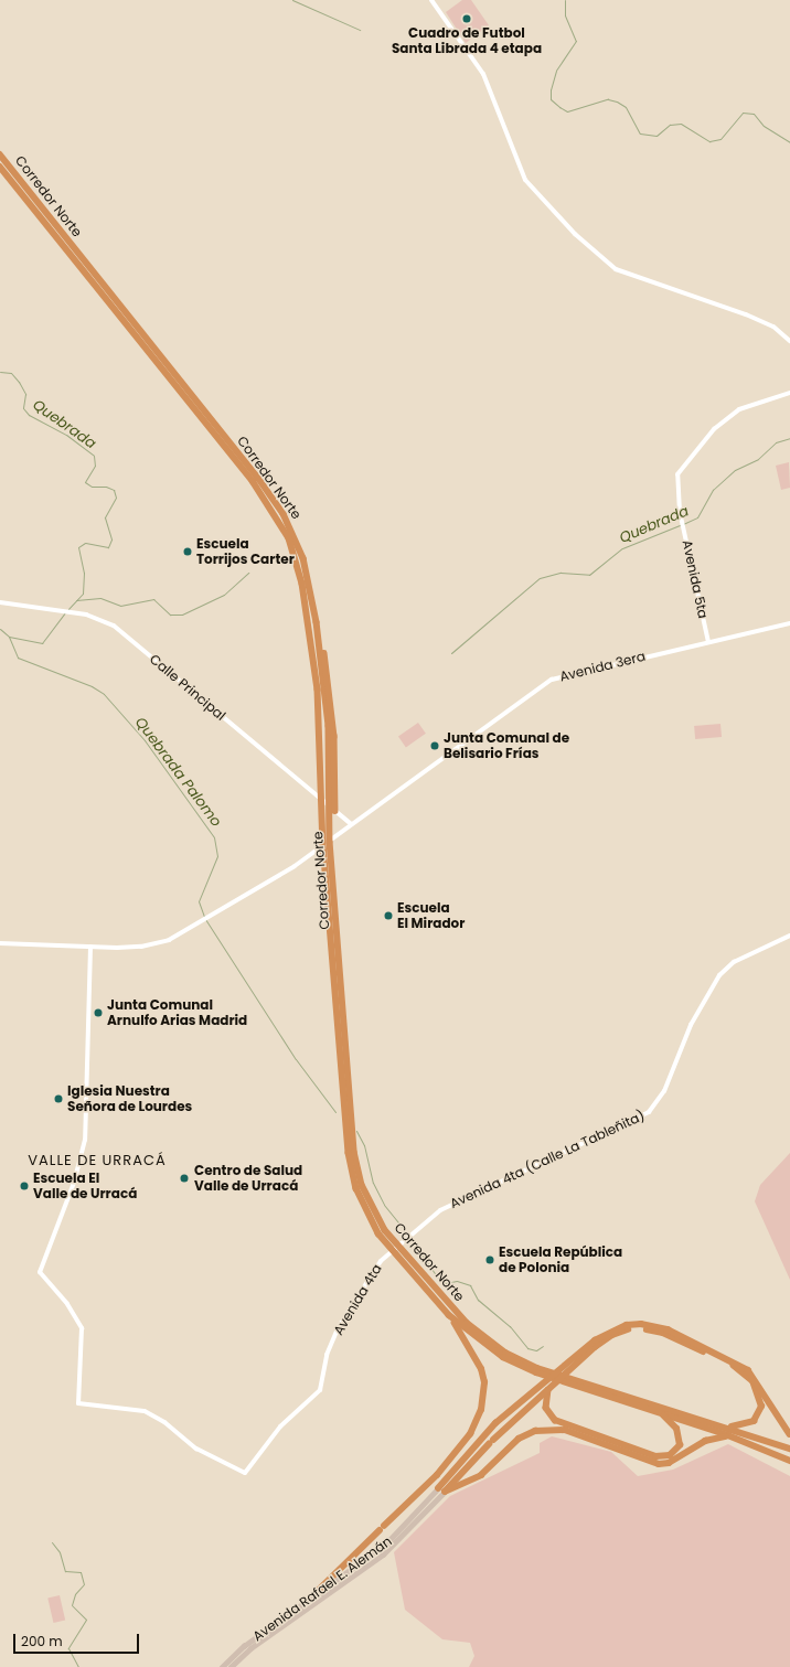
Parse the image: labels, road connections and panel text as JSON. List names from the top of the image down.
{
  "streets": {
    "highway": ["Corredor Norte"],
    "main road": ["Avenida Rafael E. Alemán"],
    "street": [
      "Avenida 5ta",
      "Avenida 3era",
      "Calle Principal",
      "Avenida 4ta (Calle La Tableñita)",
      "Avenida 4ta"
    ]
  },
  "crossings": [
    ["Avenida 5ta", "Avenida 3era"],
    ["Avenida 3era", "Calle Principal"],
    ["Avenida 3era", "Avenida 4ta"],
    ["Avenida 4ta (Calle La Tableñita)", "Avenida 4ta"]
  ],
  "districts": ["VALLE DE URRACÁ"],
  "water": ["Quebrada", "Quebrada Palomo"],
  "places": [
    "Cuadro de Futbol Santa Librada 4 etapa",
    "Escuela Torrijos Carter",
    "Junta Comunal de Belisario Frías",
    "Escuela El Mirador",
    "Junta Comunal Arnulfo Arias Madrid",
    "Iglesia Nuestra Señora de Lourdes",
    "Centro de Salud Valle de Urracá",
    "Escuela El Valle de Urracá",
    "Escuela República de Polonia"
  ],
  "scale_bar": "200 m"
}
